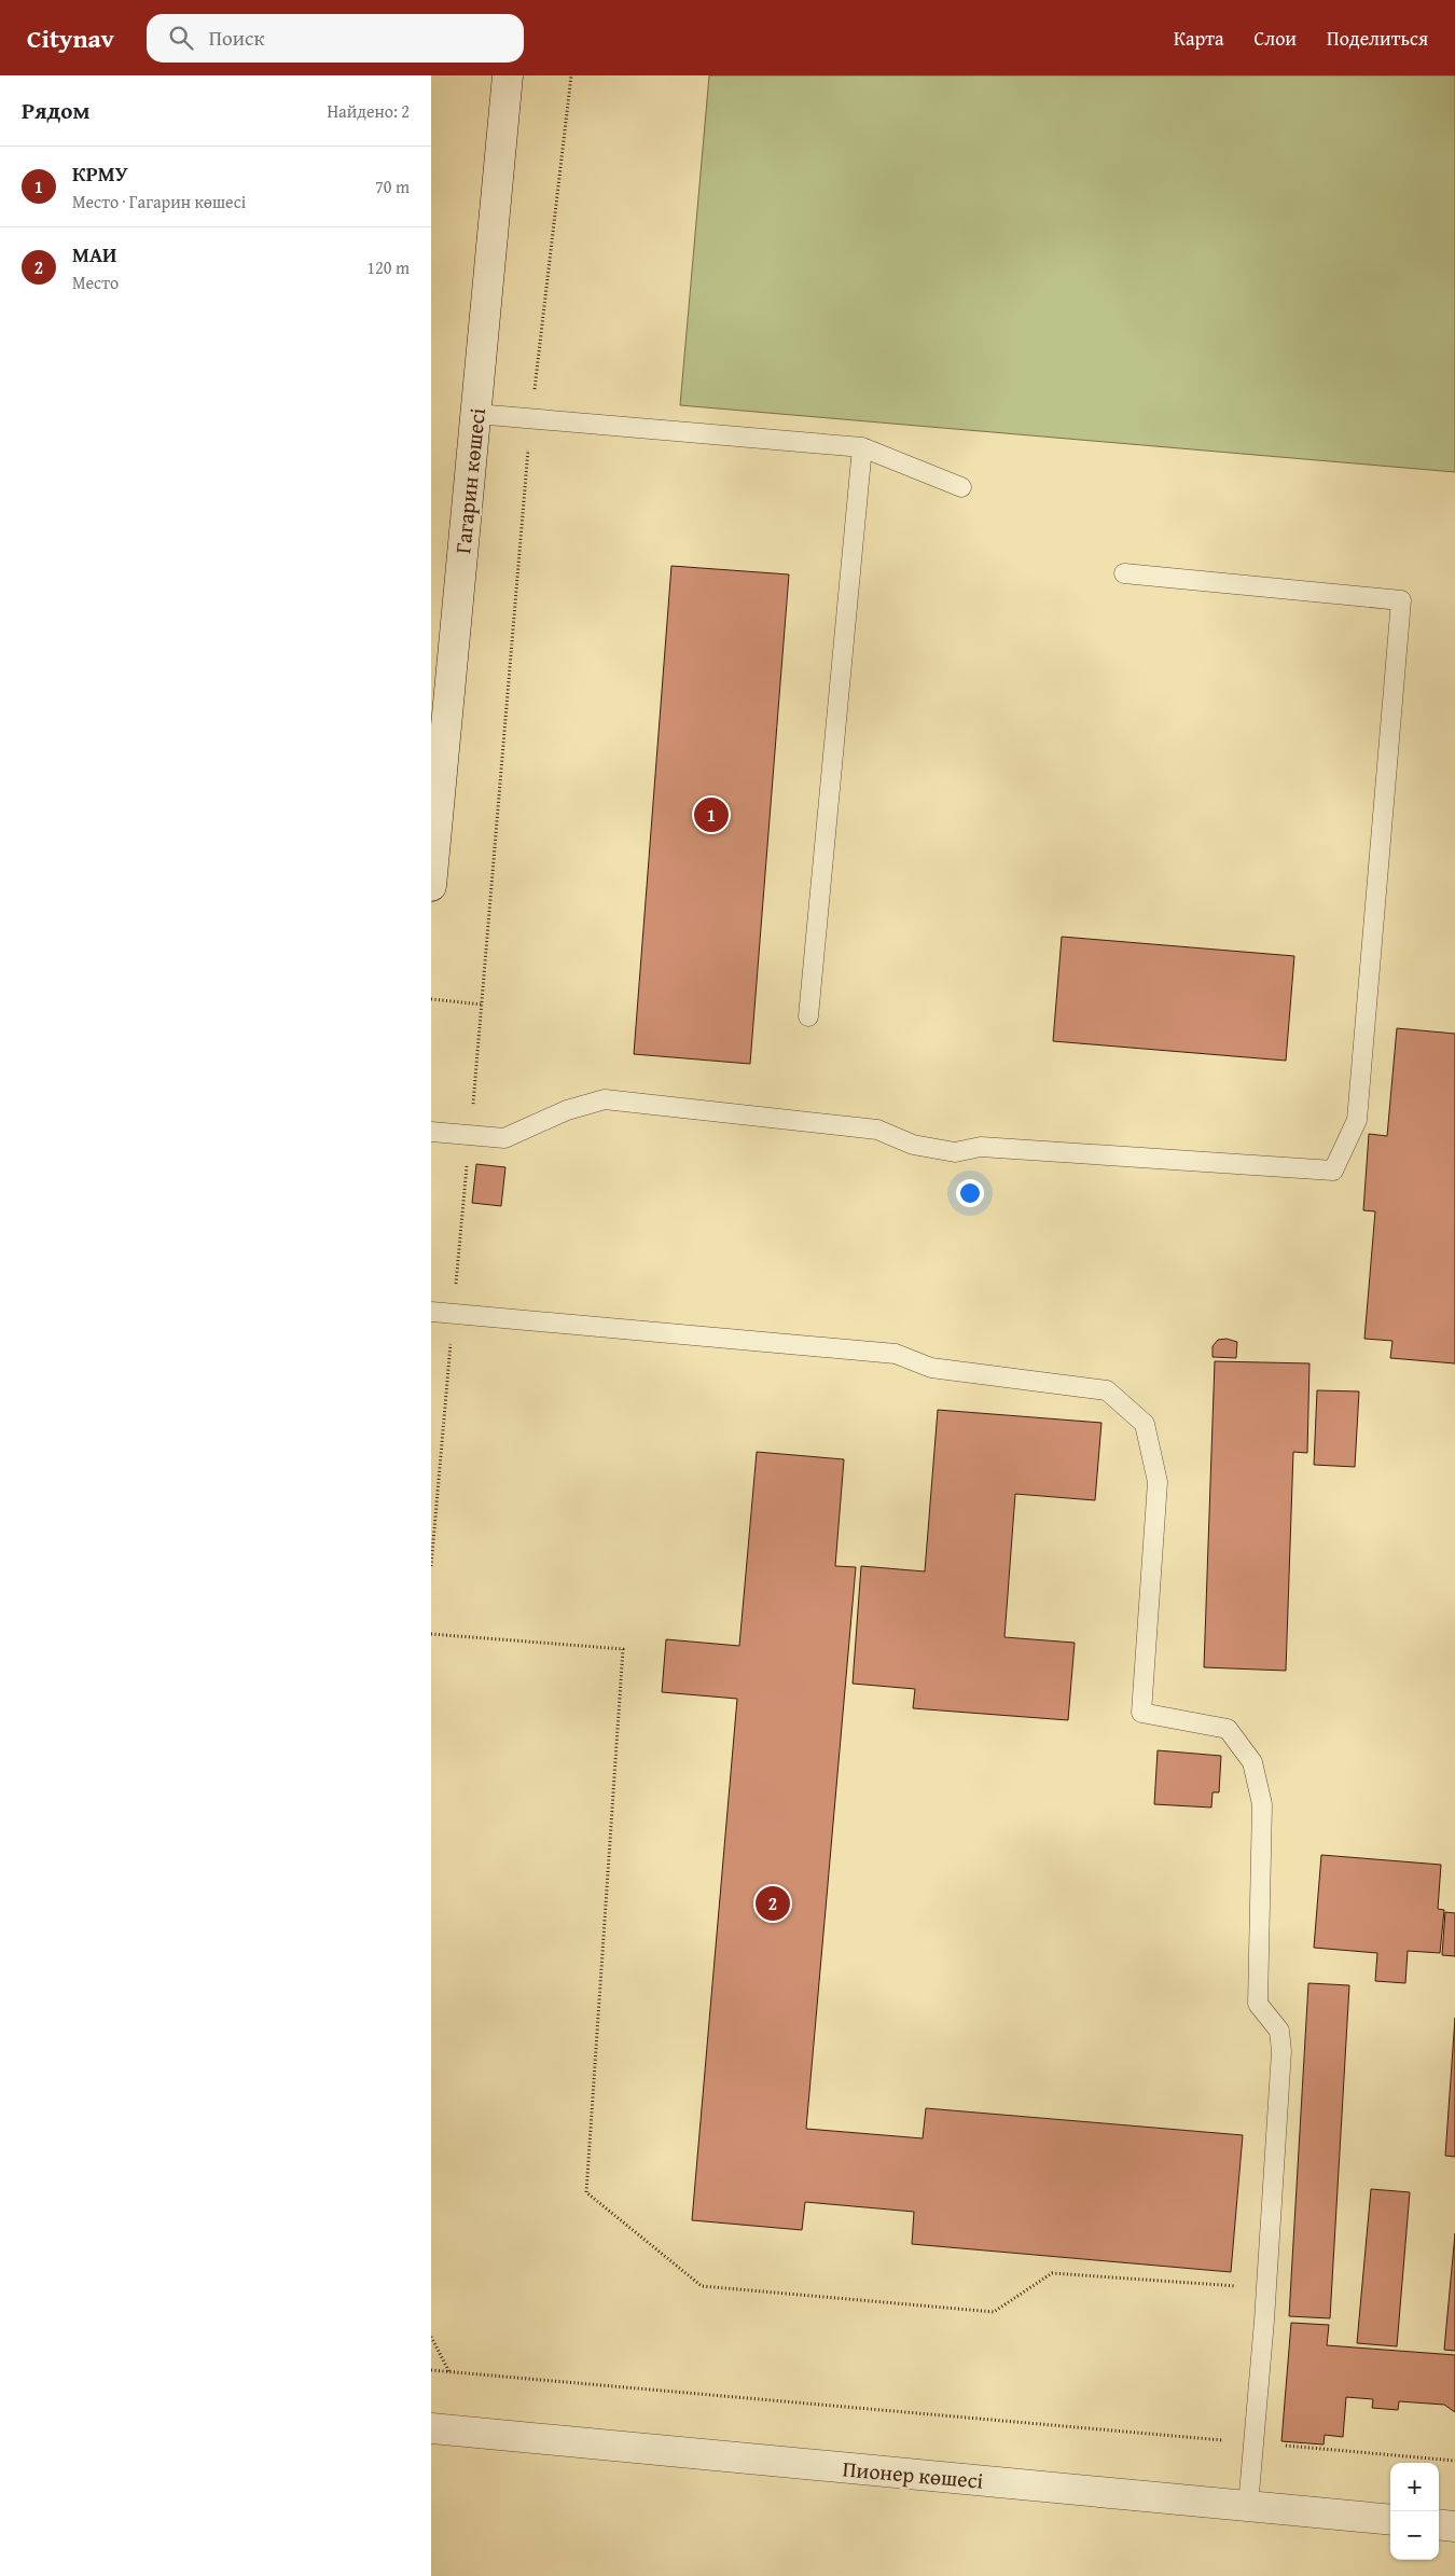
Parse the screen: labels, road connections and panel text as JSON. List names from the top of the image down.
{
  "streets": {
    "street": ["Гагарин көшесі", "Пионер көшесі"]
  },
  "page": {
    "header": "Citynav",
    "search": "Поиск",
    "nav": ["Карта", "Слои", "Поделиться"],
    "heading": ["Рядом", "Найдено: 2"],
    "list": [
      {
        "mark": "1",
        "name": "КРМУ",
        "note": "Место · Гагарин көшесі",
        "value": "70 m"
      },
      {
        "mark": "2",
        "name": "МАИ",
        "note": "Место",
        "value": "120 m"
      }
    ],
    "pins": ["1", "2"],
    "map_buttons": ["+", "−"]
  }
}
